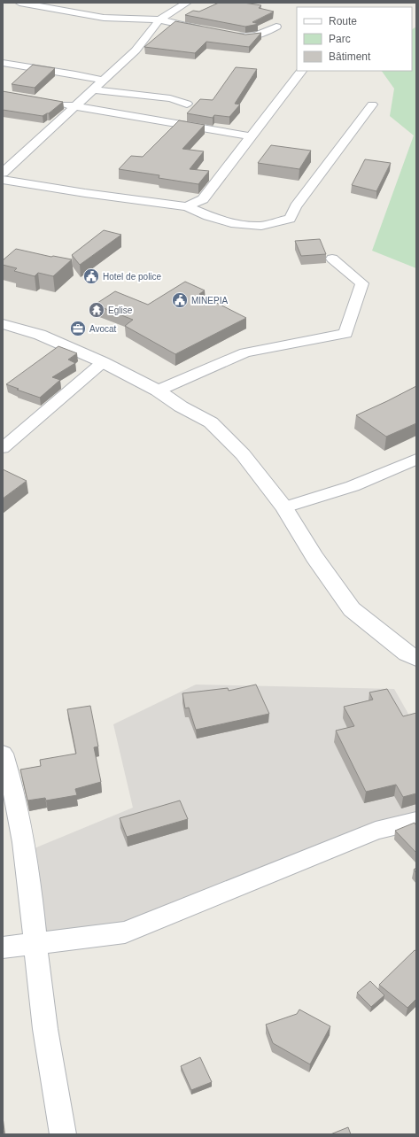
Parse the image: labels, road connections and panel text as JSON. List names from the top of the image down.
{
  "places": {
    "public building": ["Hotel de police", "MINEPIA"],
    "temple": ["Eglise"],
    "office": ["Avocat"]
  },
  "legend": ["Route", "Parc", "Bâtiment"]
}
